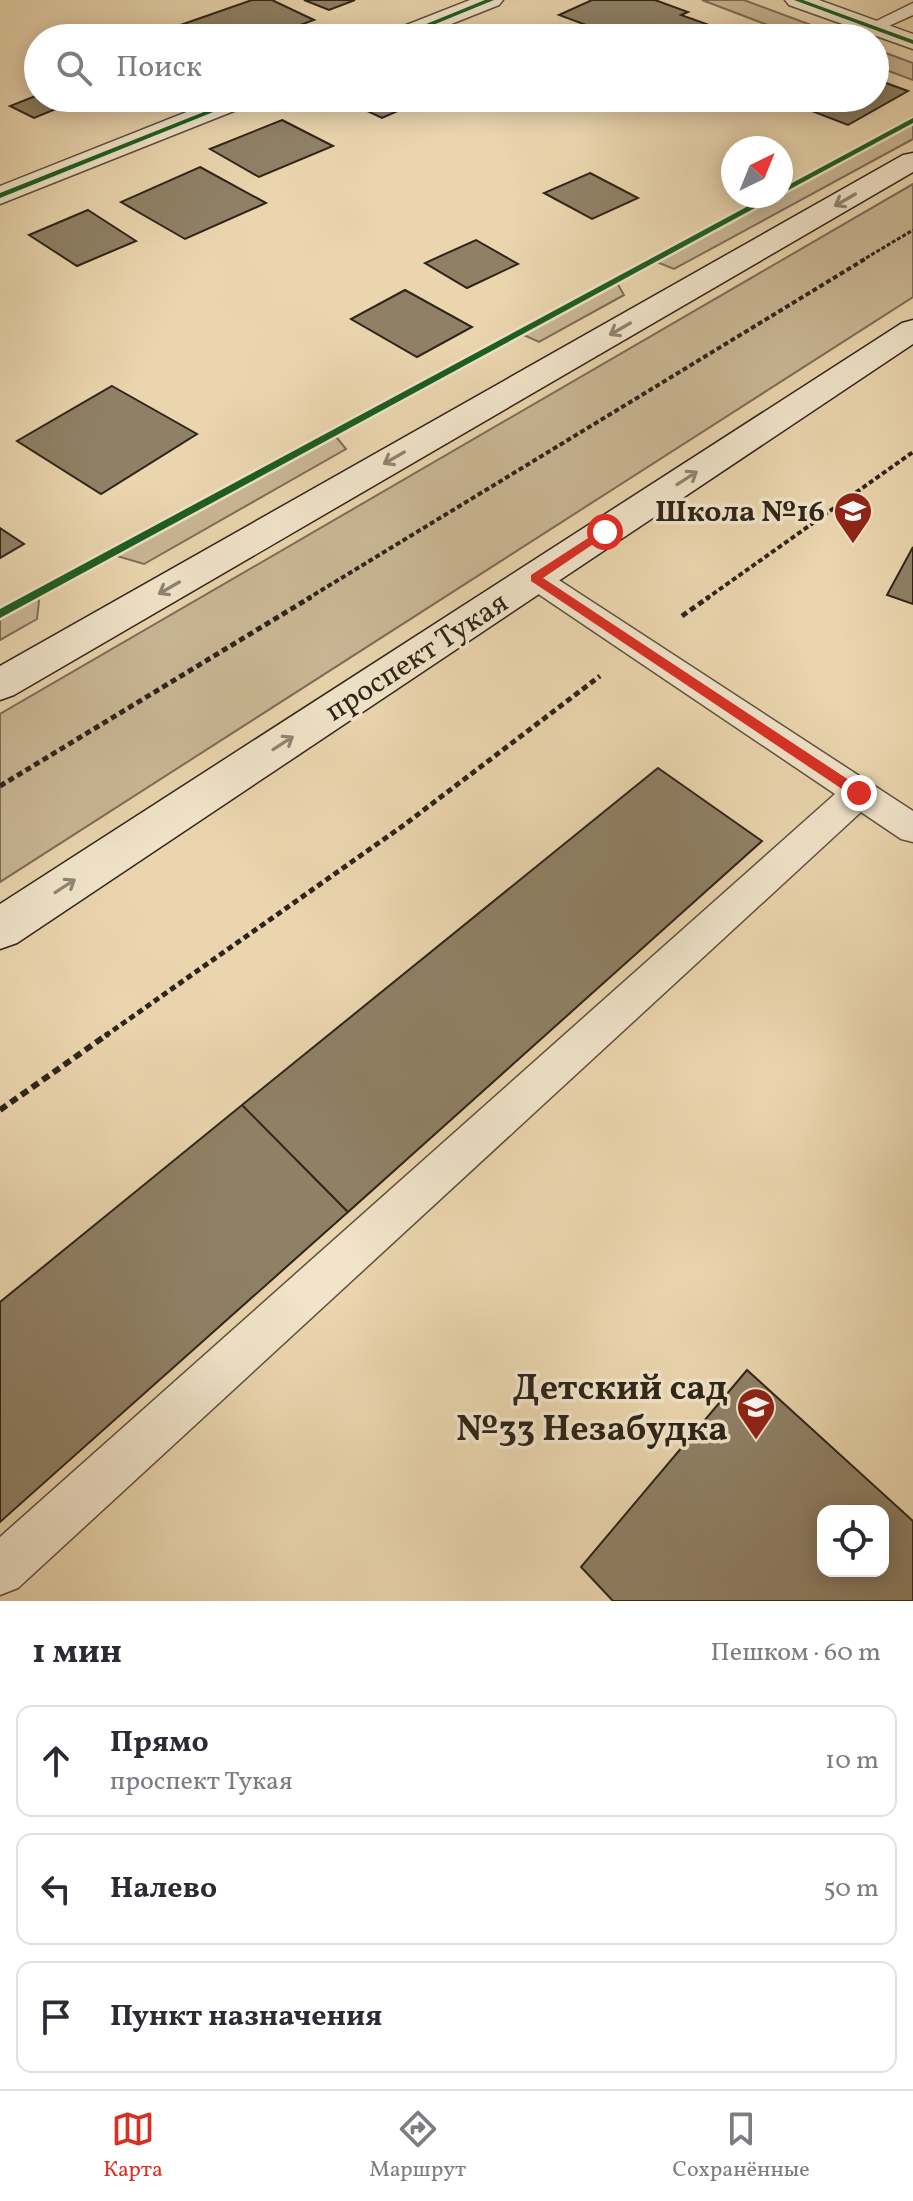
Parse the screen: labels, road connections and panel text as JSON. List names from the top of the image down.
{
  "streets": {
    "main road": ["проспект Тукая"]
  },
  "places": {
    "school or university": ["Школа №16", "Детский сад №33 Незабудка"]
  },
  "north": "top right",
  "page": {
    "search": "Поиск",
    "heading": ["1 мин", "Пешком · 60 m"],
    "list": [
      ["Прямо", "проспект Тукая", "10 m"],
      ["Налево", "50 m"],
      "Пункт назначения"
    ],
    "nav": ["Карта", "Маршрут", "Сохранённые"]
  }
}
